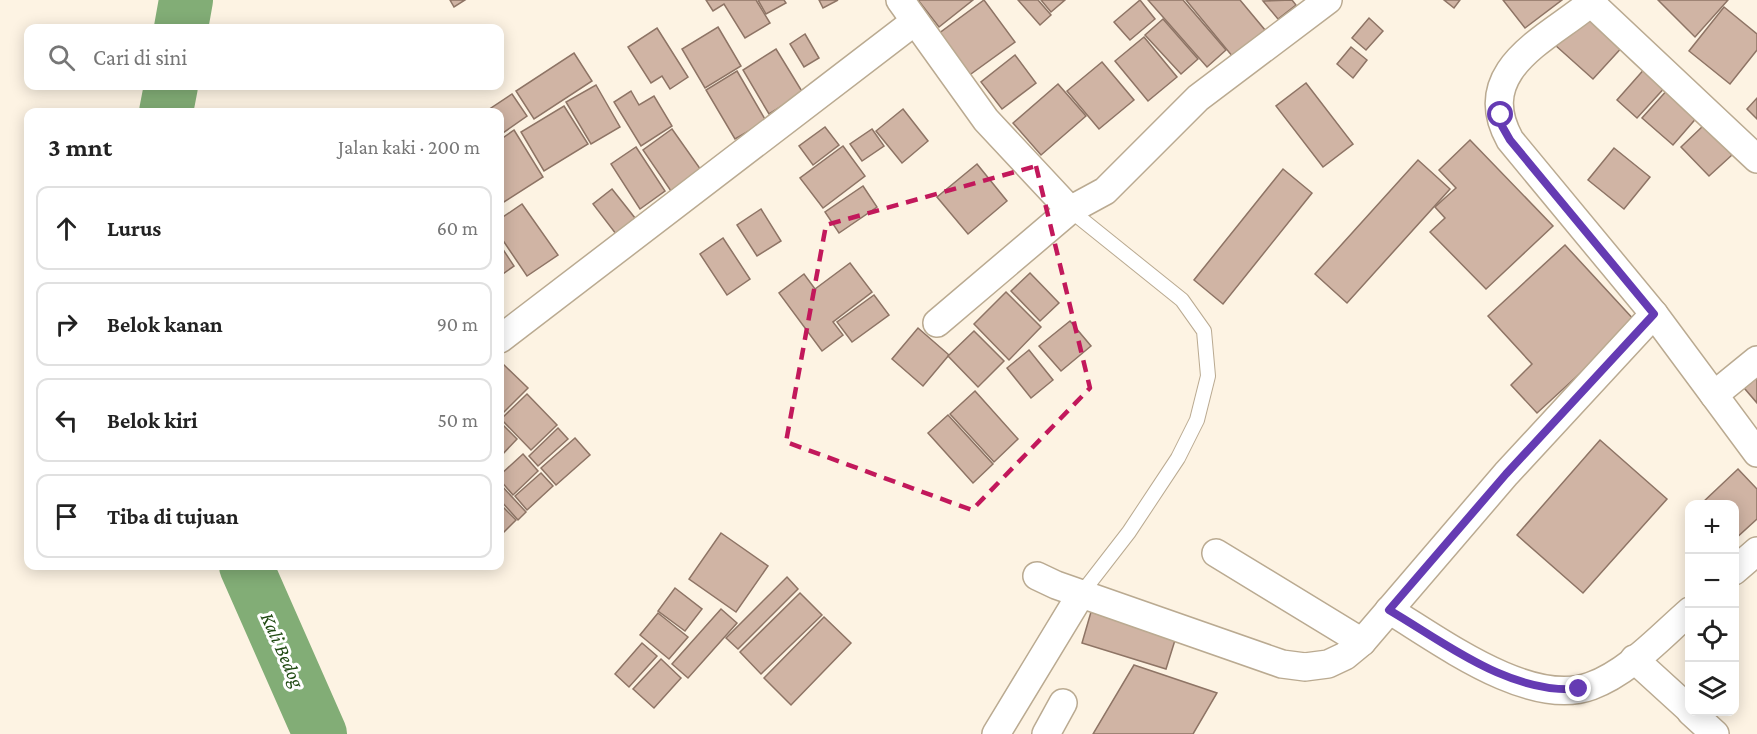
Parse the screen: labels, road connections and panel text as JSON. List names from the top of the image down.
{
  "water": ["Kali Bedog"],
  "page": {
    "search": "Cari di sini",
    "heading": ["3 mnt", "Jalan kaki · 200 m"],
    "list": [
      ["Lurus", "60 m"],
      ["Belok kanan", "90 m"],
      ["Belok kiri", "50 m"],
      "Tiba di tujuan"
    ],
    "map_buttons": ["+", "−"]
  }
}
